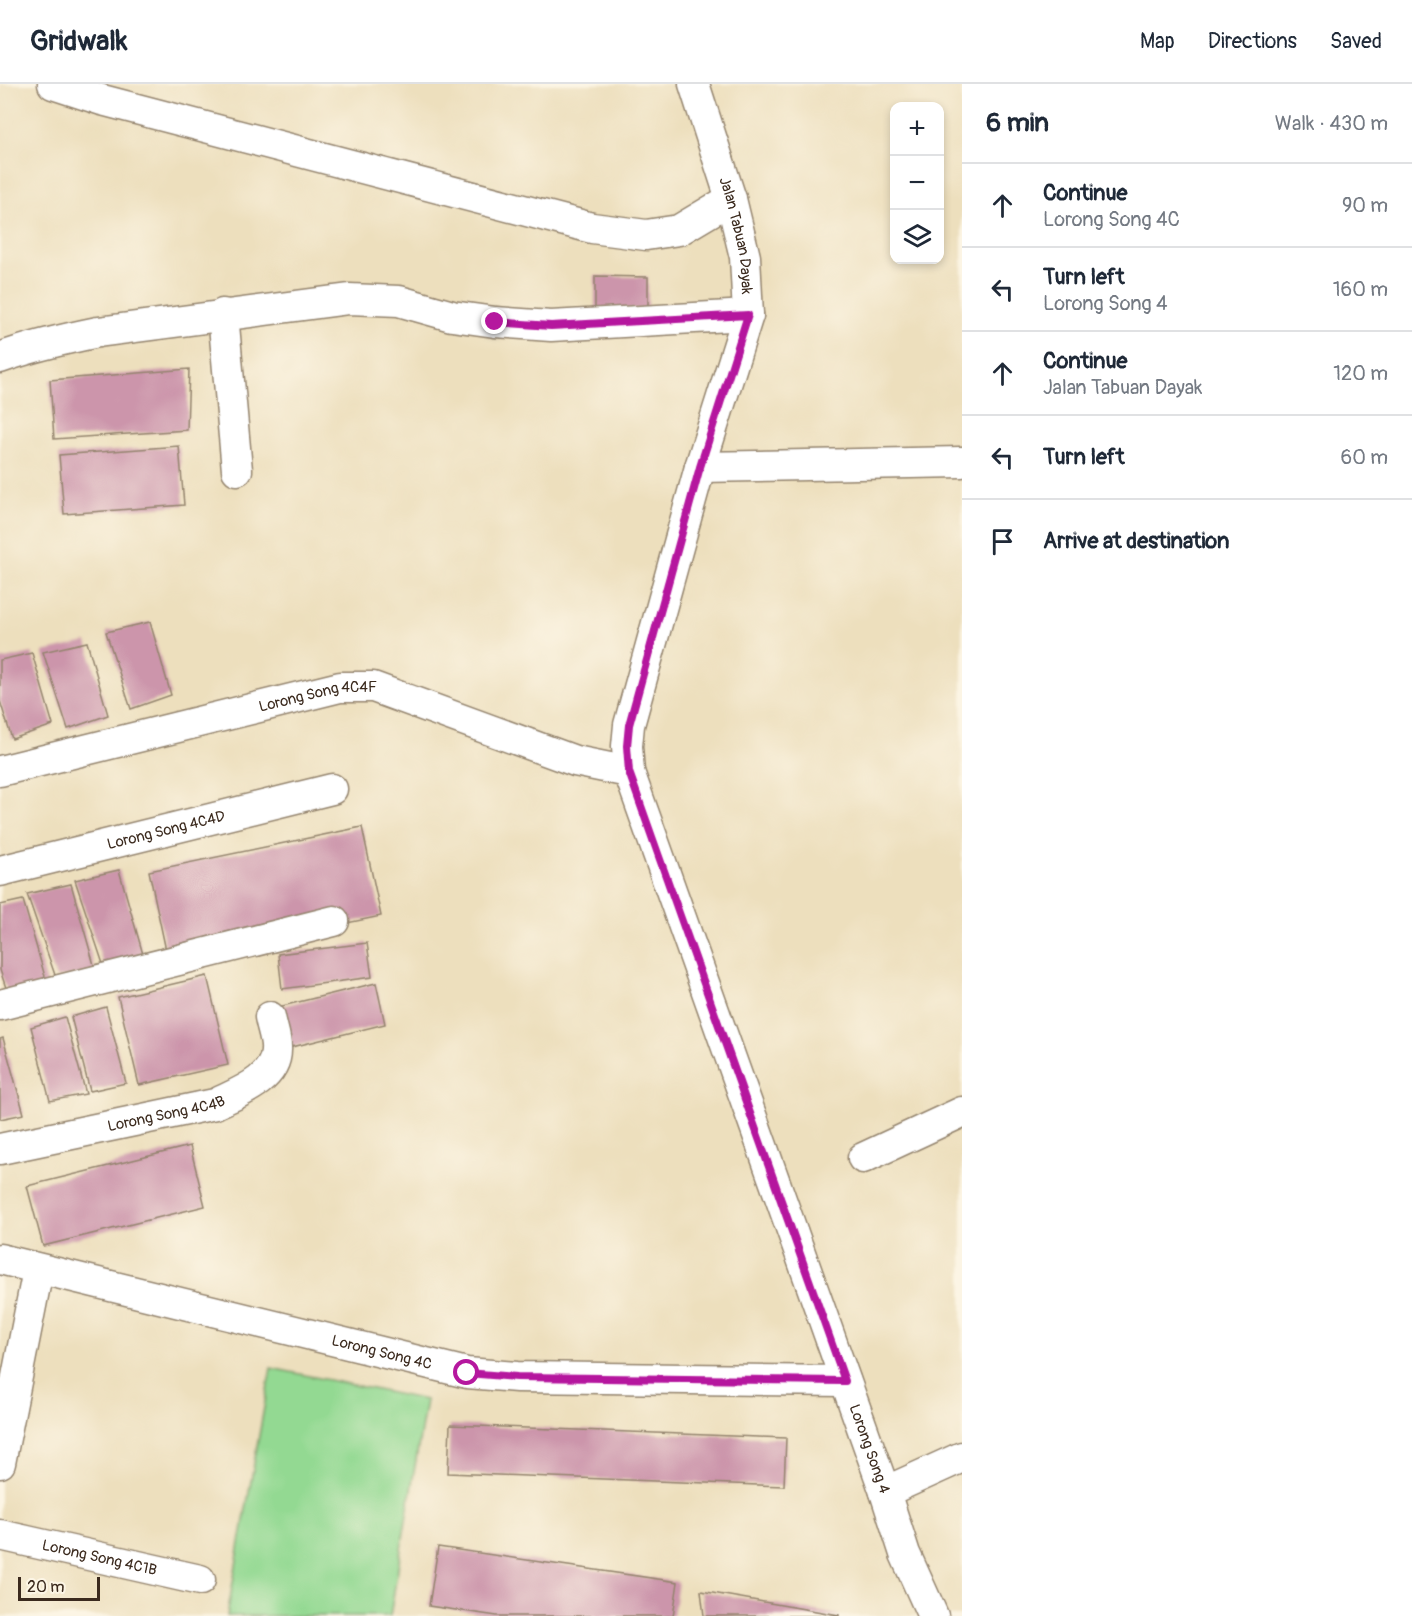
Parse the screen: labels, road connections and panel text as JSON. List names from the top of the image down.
{
  "streets": {
    "street": [
      "Jalan Tabuan Dayak",
      "Lorong Song 4C4F",
      "Lorong Song 4C4D",
      "Lorong Song 4C4B",
      "Lorong Song 4C",
      "Lorong Song 4",
      "Lorong Song 4C1B"
    ]
  },
  "crossings": [
    ["Jalan Tabuan Dayak", "Lorong Song 4C4F"],
    ["Jalan Tabuan Dayak", "Lorong Song 4"],
    ["Lorong Song 4C4F", "Lorong Song 4"],
    ["Lorong Song 4C", "Lorong Song 4"]
  ],
  "scale_bar": "20 m",
  "page": {
    "header": "Gridwalk",
    "nav": ["Map", "Directions", "Saved"],
    "heading": ["6 min", "Walk · 430 m"],
    "map_buttons": ["+", "−"],
    "list": [
      ["Continue", "Lorong Song 4C", "90 m"],
      ["Turn left", "Lorong Song 4", "160 m"],
      ["Continue", "Jalan Tabuan Dayak", "120 m"],
      ["Turn left", "60 m"],
      "Arrive at destination"
    ],
    "scale": "20 m"
  }
}
